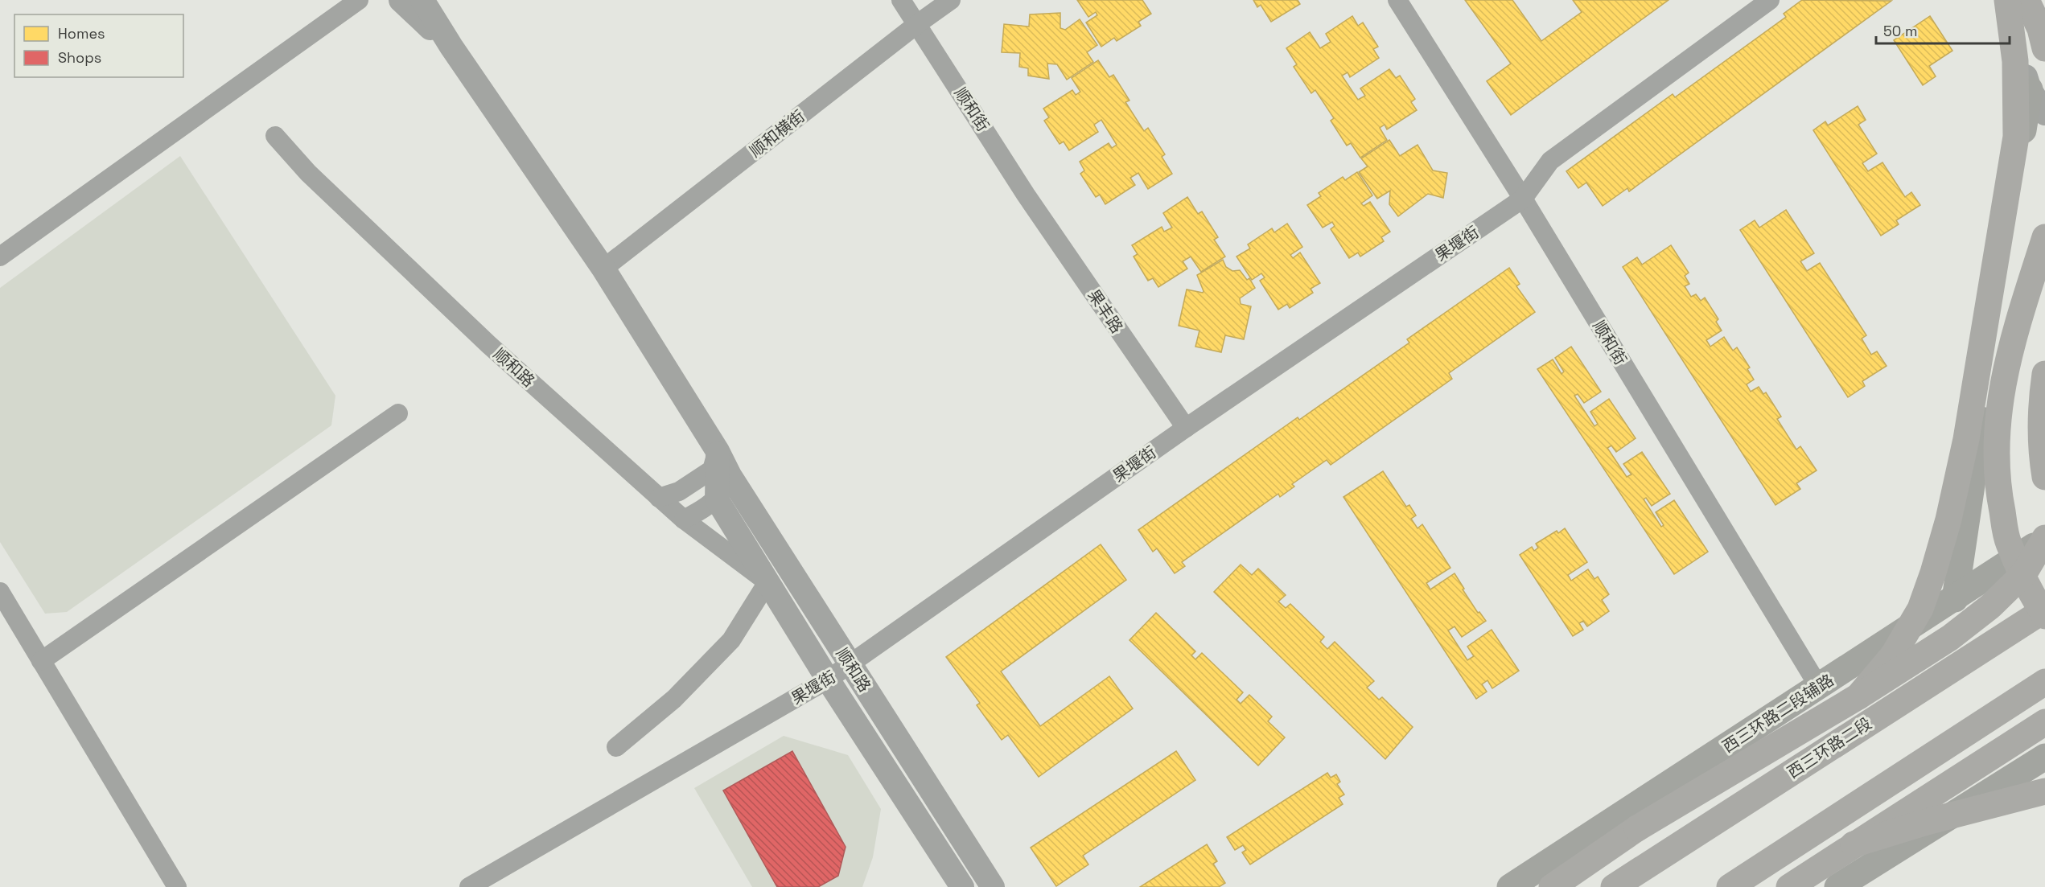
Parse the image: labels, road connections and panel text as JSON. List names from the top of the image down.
{
  "streets": {
    "highway": ["西三环路二段"],
    "main road": ["西三环路二段辅路"],
    "street": [
      "顺和街",
      "顺和横街",
      "果堰街",
      "果丰路",
      "顺和路"
    ]
  },
  "crossings": [
    ["顺和街", "顺和横街"],
    ["顺和街", "果堰街"],
    ["顺和街", "果丰路"],
    ["顺和街", "西三环路二段辅路"],
    ["顺和横街", "顺和路"],
    ["果堰街", "果丰路"],
    ["果堰街", "顺和路"]
  ],
  "legend": ["Homes", "Shops"],
  "scale_bar": "50 m"
}
